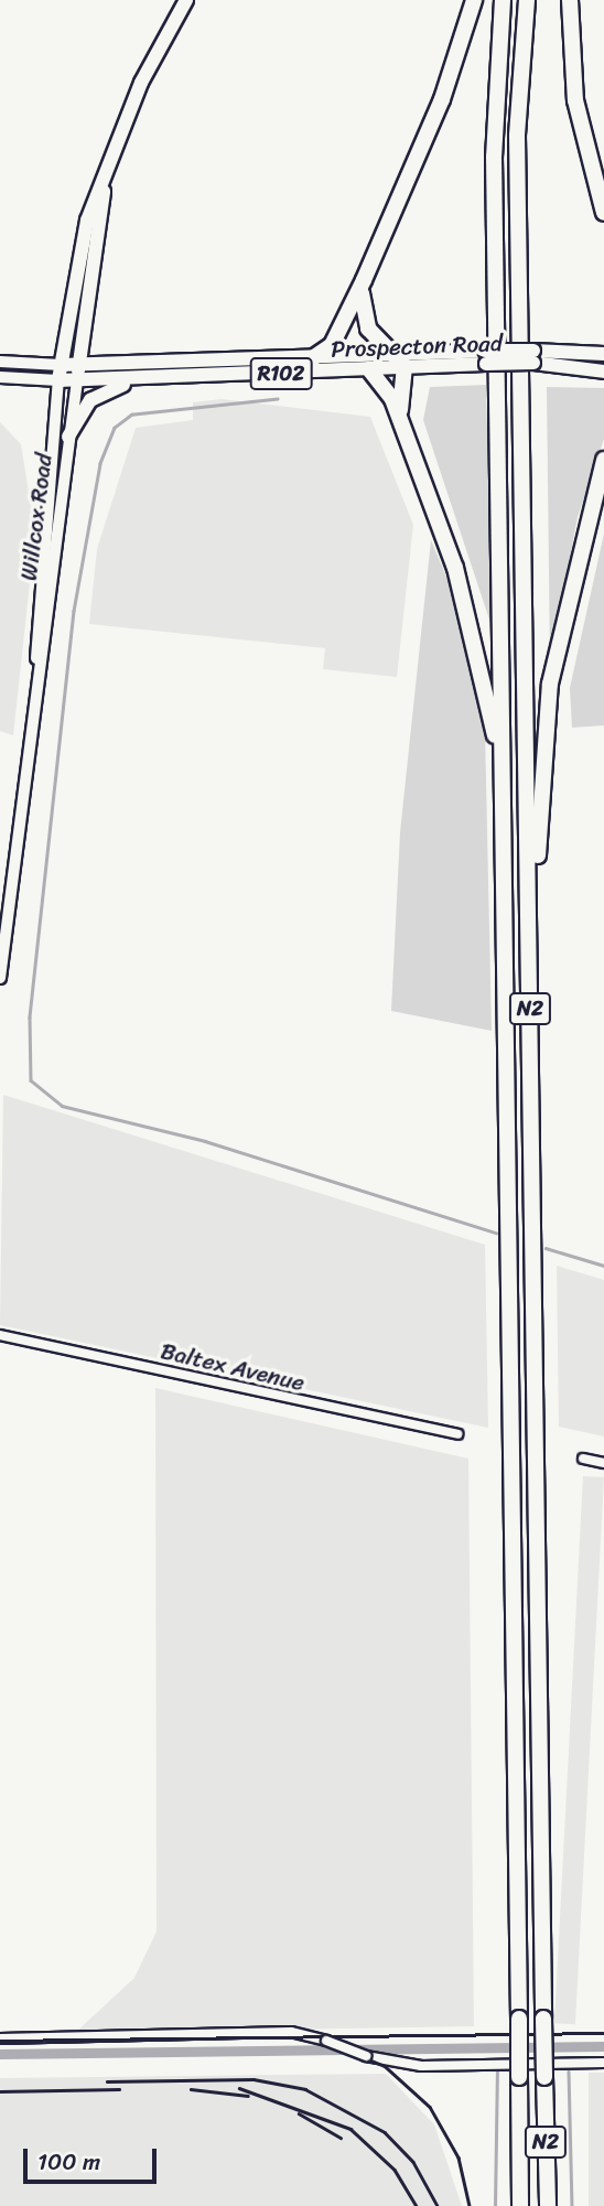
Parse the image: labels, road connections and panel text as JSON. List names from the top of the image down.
{
  "streets": {
    "highway": ["N2"],
    "main road": ["Prospecton Road", "R102", "Willcox Road"],
    "street": ["Baltex Avenue"]
  },
  "crossings": [
    ["Prospecton Road", "Willcox Road"]
  ],
  "scale_bar": "100 m"
}
